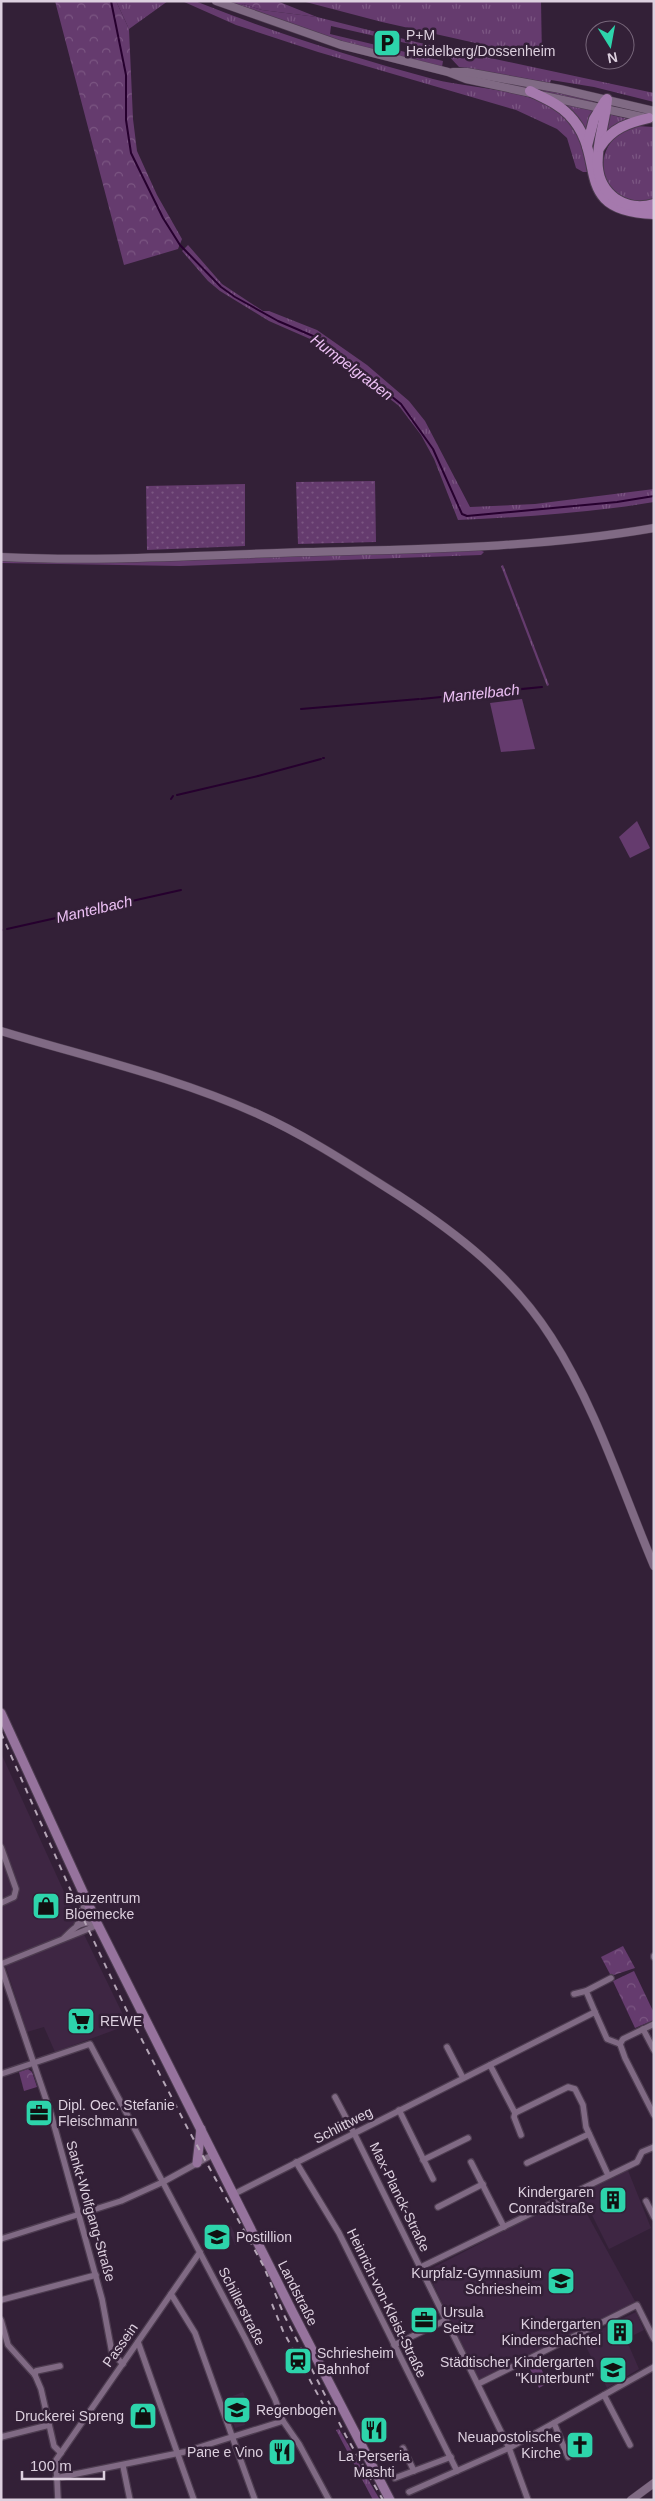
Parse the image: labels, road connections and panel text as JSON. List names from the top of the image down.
{
  "streets": {
    "main road": ["Landstraße"],
    "street": [
      "Schlittweg",
      "Max-Planck-Straße",
      "Sankt-Wolfgang-Straße",
      "Heinrich-von-Kleist-Straße",
      "Schillerstraße",
      "Passein"
    ]
  },
  "crossings": [
    ["Schlittweg", "Max-Planck-Straße"],
    ["Schlittweg", "Landstraße"],
    ["Schlittweg", "Heinrich-von-Kleist-Straße"],
    ["Sankt-Wolfgang-Straße", "Schillerstraße"],
    ["Sankt-Wolfgang-Straße", "Passein"],
    ["Schillerstraße", "Passein"]
  ],
  "water": ["Humpelgraben", "Mantelbach"],
  "places": {
    "parking": ["P+M Heidelberg/Dossenheim"],
    "shop": ["Bauzentrum Bloemecke", "Druckerei Spreng"],
    "supermarket": ["REWE"],
    "office": ["Dipl. Oec. Stefanie Fleischmann", "Ursula Seitz"],
    "building": ["Kindergaren Conradstraße", "Kindergarten Kinderschachtel"],
    "school or university": [
      "Postillion",
      "Kurpfalz-Gymnasium Schriesheim",
      "Städtischer Kindergarten \"Kunterbunt\"",
      "Regenbogen"
    ],
    "station": ["Schriesheim Bahnhof"],
    "restaurant": ["La Perseria Mashti", "Pane e Vino"],
    "church": ["Neuapostolische Kirche"]
  },
  "scale_bar": "100 m",
  "north": "bottom"
}
